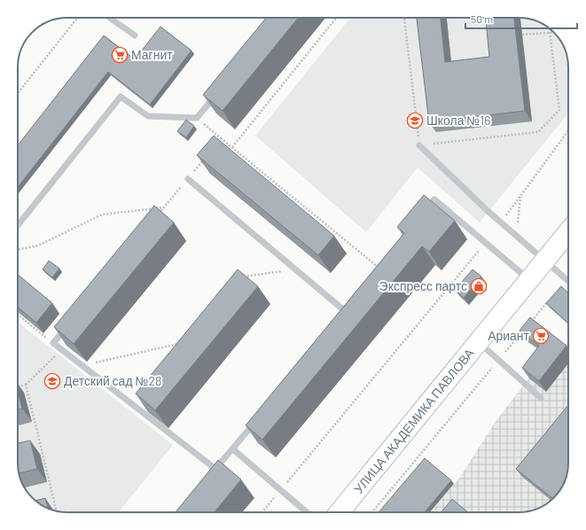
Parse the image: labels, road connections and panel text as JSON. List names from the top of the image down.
{
  "streets": {
    "main road": ["УЛИЦА АКАДЕМИКА ПАВЛОВА"]
  },
  "places": {
    "supermarket": ["Магнит", "Ариант"],
    "school or university": ["Школа №16", "Детский сад №28"],
    "shop": ["Экспресс партс"]
  },
  "scale_bar": "50 m"
}
